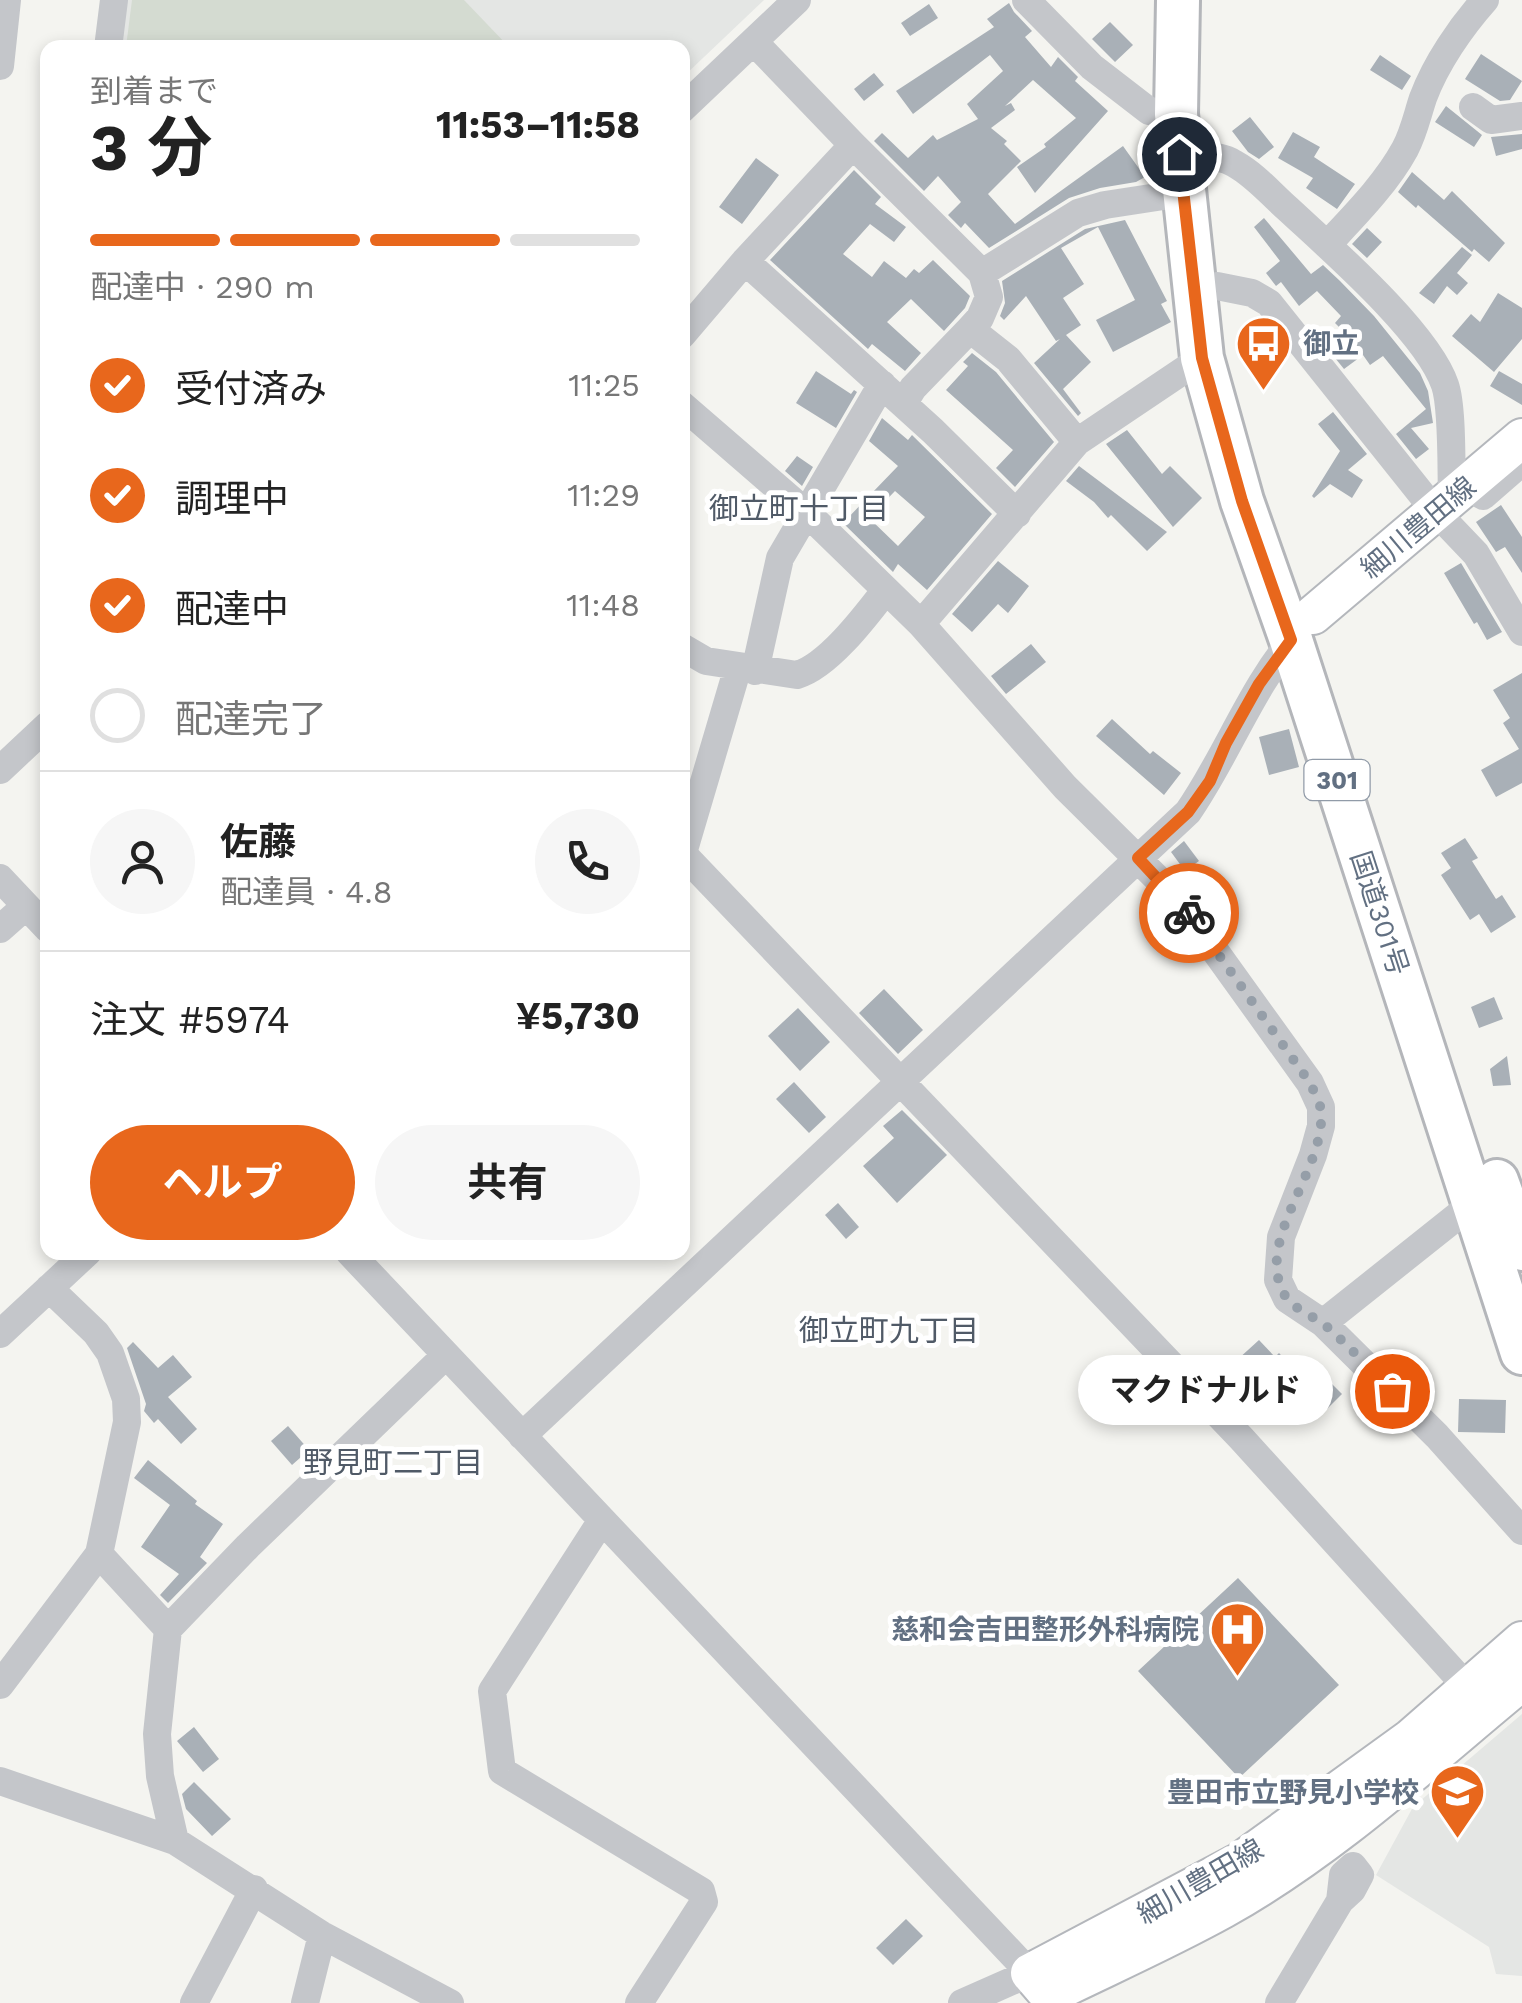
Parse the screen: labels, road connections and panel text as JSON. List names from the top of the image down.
{
  "streets": {
    "highway": ["301", "国道301号"],
    "main road": ["細川豊田線"]
  },
  "crossings": [
    ["細川豊田線", "国道301号"]
  ],
  "districts": ["御立町十丁目", "御立町九丁目", "野見町二丁目"],
  "places": {
    "bus stop": ["御立"],
    "other": ["マクドナルド"],
    "hospital": ["慈和会吉田整形外科病院"],
    "school or university": ["豊田市立野見小学校"]
  },
  "page": {
    "heading": ["3 分", "到着まで", "11:53–11:58"],
    "panel": [
      "佐藤",
      "配達員 · 4.8",
      "注文 #5974",
      "¥5,730"
    ],
    "bar": "配達中 · 290 m",
    "list": [
      ["受付済み", "11:25"],
      ["調理中", "11:29"],
      ["配達中", "11:48"],
      "配達完了"
    ],
    "buttons": ["ヘルプ", "共有"],
    "bubble": "マクドナルド"
  }
}
